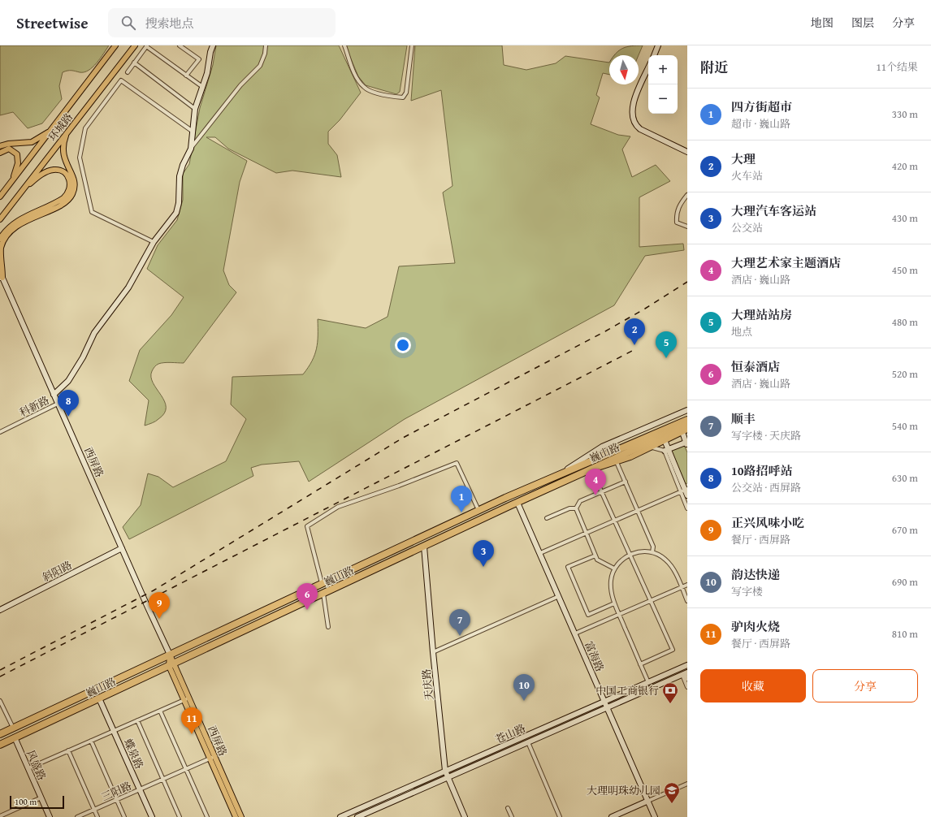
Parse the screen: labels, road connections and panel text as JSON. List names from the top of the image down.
{
  "streets": {
    "highway": ["巍山路"],
    "main road": ["环城路", "西屏路"],
    "street": [
      "科新路",
      "斜阳路",
      "富海路",
      "天庆路",
      "苍山路",
      "蝶泉路",
      "风盛路",
      "三阳路"
    ]
  },
  "crossings": [
    ["科新路", "西屏路"],
    ["巍山路", "西屏路"],
    ["巍山路", "富海路"],
    ["巍山路", "天庆路"],
    ["巍山路", "蝶泉路"],
    ["巍山路", "风盛路"],
    ["西屏路", "斜阳路"],
    ["西屏路", "三阳路"],
    ["富海路", "苍山路"],
    ["天庆路", "苍山路"],
    ["蝶泉路", "三阳路"]
  ],
  "places": {
    "bank": ["中国工商银行"],
    "school or university": ["大理明珠幼儿园"]
  },
  "scale_bar": "100 m",
  "north": "bottom",
  "page": {
    "header": "Streetwise",
    "search": "搜索地点",
    "nav": ["地图", "图层", "分享"],
    "heading": ["附近", "11个结果"],
    "map_buttons": ["+", "−"],
    "list": [
      {
        "mark": "1",
        "name": "四方街超市",
        "note": "超市 · 巍山路",
        "value": "330 m"
      },
      {
        "mark": "2",
        "name": "大理",
        "note": "火车站",
        "value": "420 m"
      },
      {
        "mark": "3",
        "name": "大理汽车客运站",
        "note": "公交站",
        "value": "430 m"
      },
      {
        "mark": "4",
        "name": "大理艺术家主题酒店",
        "note": "酒店 · 巍山路",
        "value": "450 m"
      },
      {
        "mark": "5",
        "name": "大理站站房",
        "note": "地点",
        "value": "480 m"
      },
      {
        "mark": "6",
        "name": "恒泰酒店",
        "note": "酒店 · 巍山路",
        "value": "520 m"
      },
      {
        "mark": "7",
        "name": "顺丰",
        "note": "写字楼 · 天庆路",
        "value": "540 m"
      },
      {
        "mark": "8",
        "name": "10路招呼站",
        "note": "公交站 · 西屏路",
        "value": "630 m"
      },
      {
        "mark": "9",
        "name": "正兴风味小吃",
        "note": "餐厅 · 西屏路",
        "value": "670 m"
      },
      {
        "mark": "10",
        "name": "韵达快递",
        "note": "写字楼",
        "value": "690 m"
      },
      {
        "mark": "11",
        "name": "驴肉火烧",
        "note": "餐厅 · 西屏路",
        "value": "810 m"
      }
    ],
    "pins": [
      "2",
      "5",
      "8",
      "4",
      "1",
      "3",
      "6",
      "9",
      "7",
      "10",
      "11"
    ],
    "buttons": ["收藏", "分享"],
    "scale": "100 m"
  }
}
